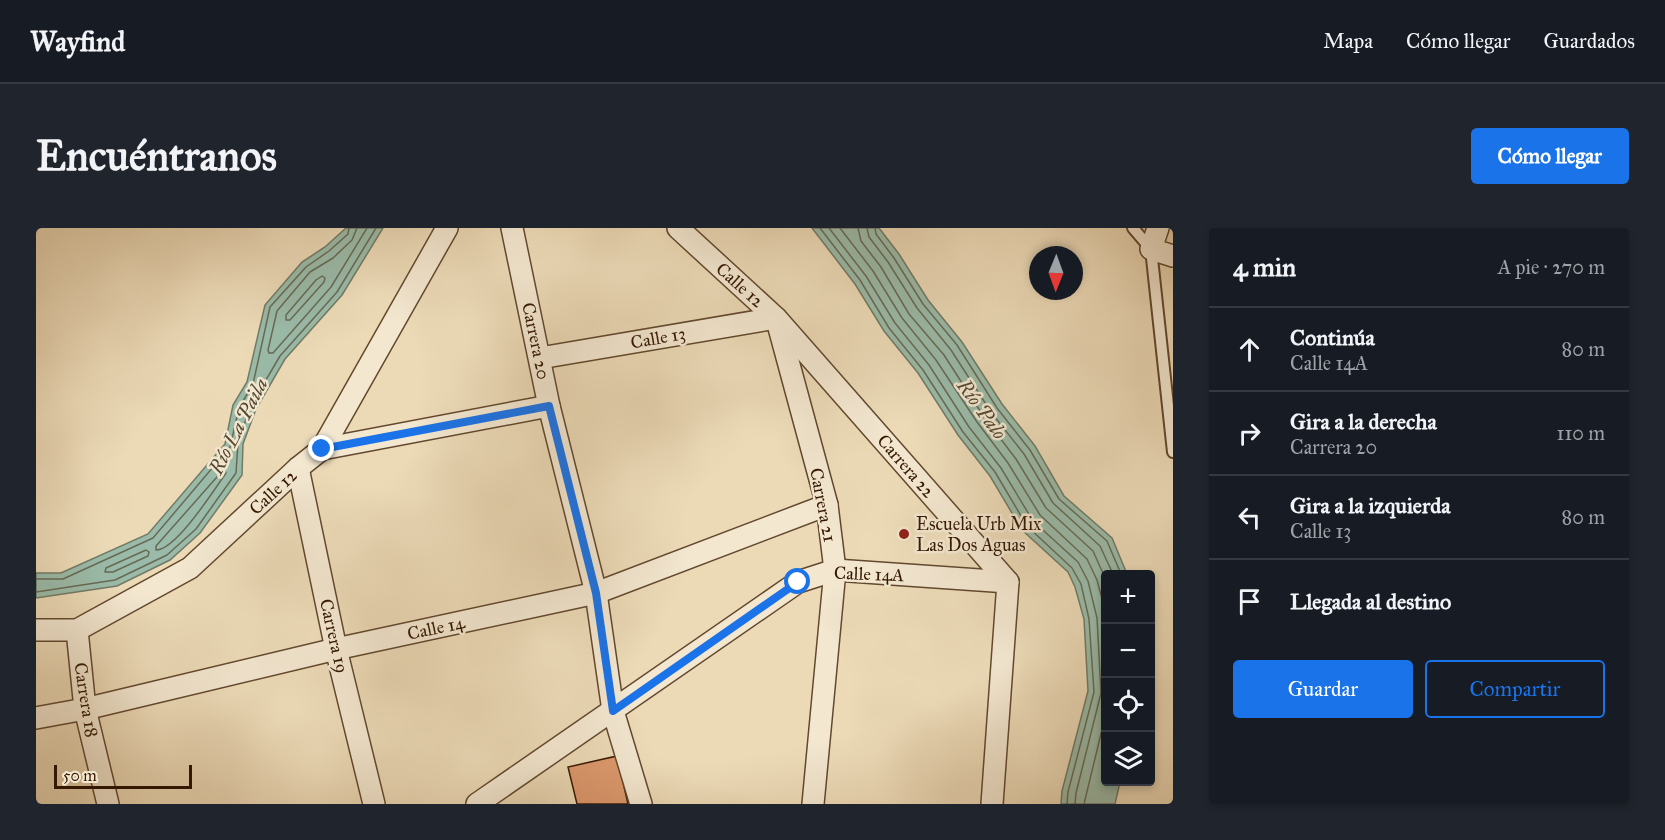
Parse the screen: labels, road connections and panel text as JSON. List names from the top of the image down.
{
  "streets": {
    "street": [
      "Calle 12",
      "Calle 13",
      "Carrera 20",
      "Carrera 22",
      "Carrera 21",
      "Calle 14A",
      "Calle 14",
      "Carrera 19",
      "Carrera 18"
    ]
  },
  "crossings": [
    ["Calle 12", "Calle 13"],
    ["Calle 12", "Carrera 22"],
    ["Calle 12", "Carrera 21"],
    ["Calle 12", "Carrera 19"],
    ["Calle 12", "Carrera 18"],
    ["Calle 13", "Carrera 20"],
    ["Calle 13", "Carrera 22"],
    ["Calle 13", "Carrera 21"],
    ["Carrera 20", "Calle 14A"],
    ["Carrera 20", "Calle 14"],
    ["Carrera 22", "Carrera 21"],
    ["Carrera 22", "Calle 14A"],
    ["Carrera 21", "Calle 14A"],
    ["Carrera 21", "Calle 14"],
    ["Calle 14", "Carrera 19"],
    ["Calle 14", "Carrera 18"]
  ],
  "water": ["Río Palo", "Río La Paila"],
  "places": ["Escuela Urb Mix Las Dos Aguas"],
  "scale_bar": "50 m",
  "north": "bottom",
  "page": {
    "header": "Wayfind",
    "nav": ["Mapa", "Cómo llegar", "Guardados"],
    "buttons": [
      "Cómo llegar",
      ["Guardar", "Compartir"]
    ],
    "title": "Encuéntranos",
    "heading": ["4 min", "A pie · 270 m"],
    "list": [
      ["Continúa", "Calle 14A", "80 m"],
      ["Gira a la derecha", "Carrera 20", "110 m"],
      ["Gira a la izquierda", "Calle 13", "80 m"],
      "Llegada al destino"
    ],
    "map_buttons": ["+", "−"],
    "scale": "50 m"
  }
}
